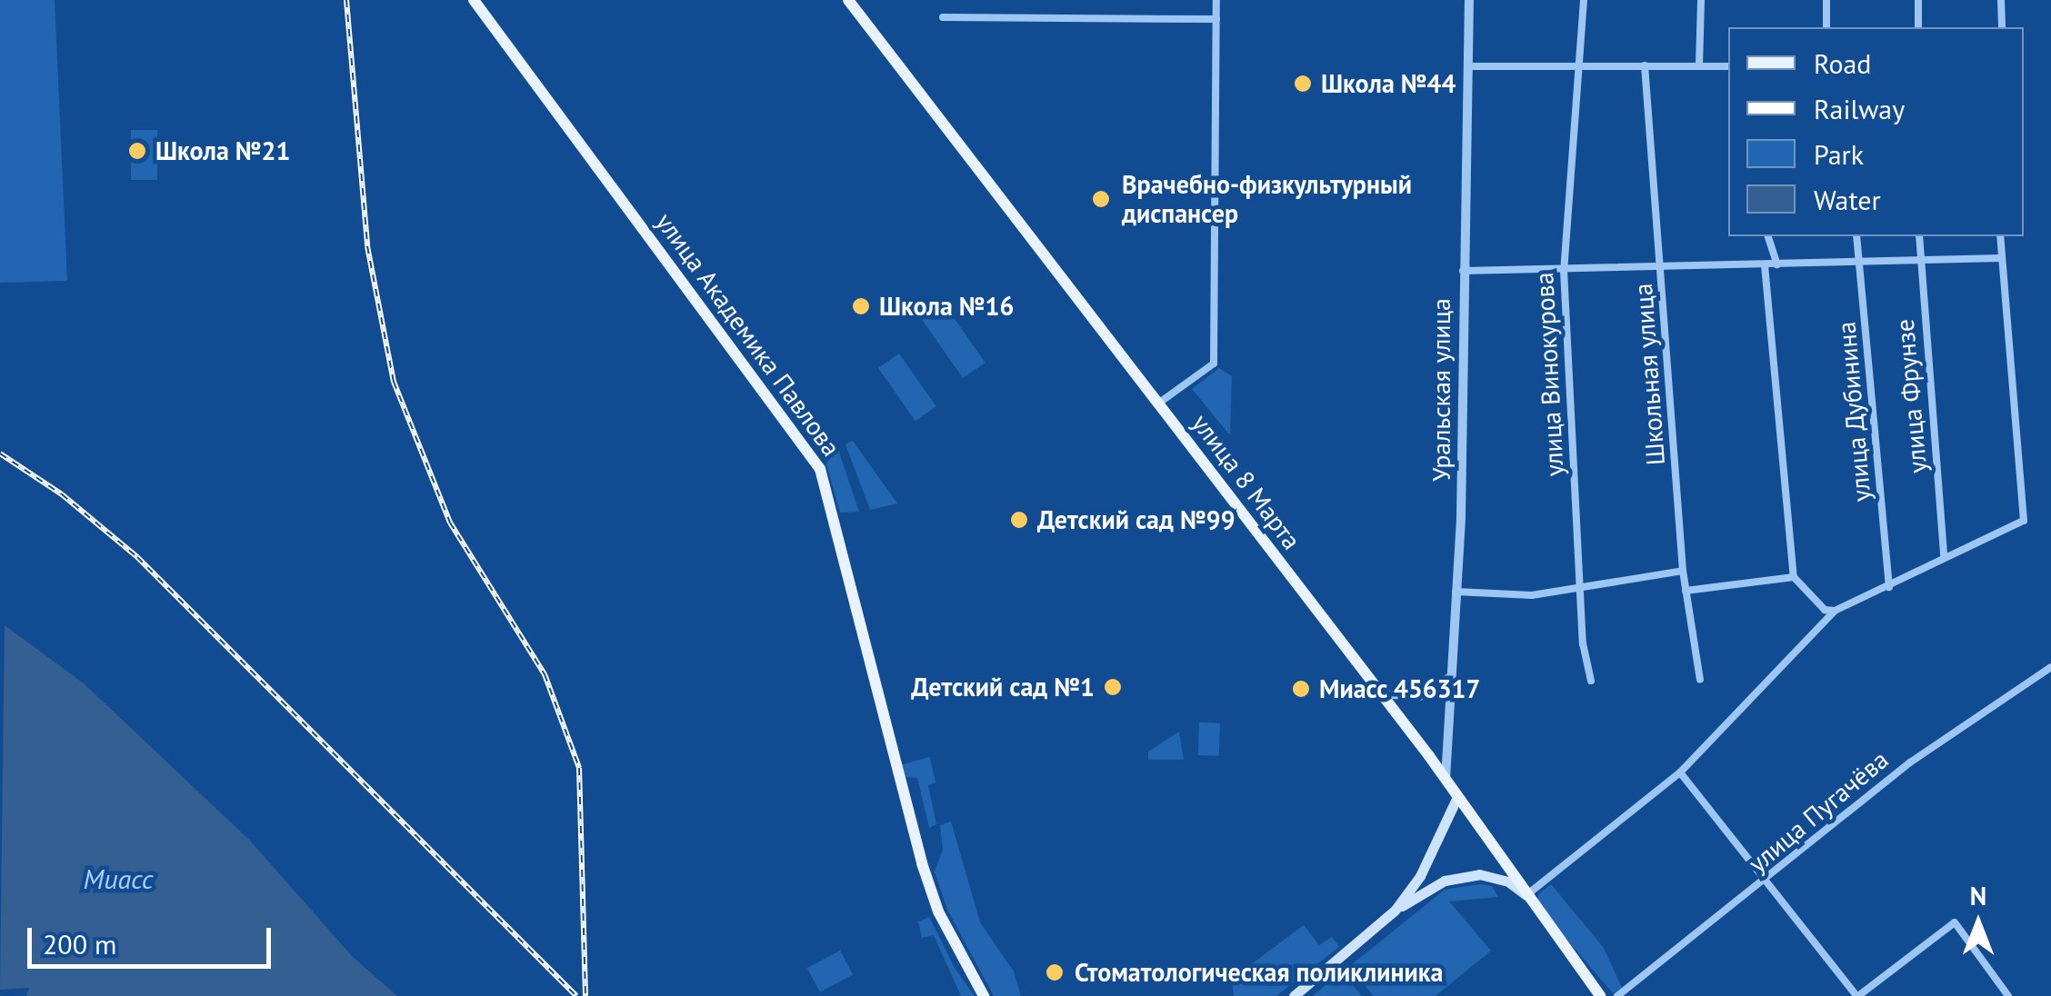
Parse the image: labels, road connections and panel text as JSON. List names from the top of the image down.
{
  "streets": {
    "main road": ["улица Академика Павлова", "улица 8 Марта"],
    "street": [
      "улица Винокурова",
      "Школьная улица",
      "Уральская улица",
      "улица Фрунзе",
      "улица Дубинина",
      "улица Пугачёва"
    ]
  },
  "crossings": [
    ["Уральская улица", "улица 8 Марта"]
  ],
  "water": ["Миасс"],
  "places": [
    "Школа №44",
    "Школа №21",
    "Врачебно-физкультурный диспансер",
    "Школа №16",
    "Детский сад №99",
    "Детский сад №1",
    "Миасс 456317",
    "Стоматологическая поликлиника"
  ],
  "legend": [
    "Road",
    "Railway",
    "Park",
    "Water"
  ],
  "scale_bar": "200 m",
  "north": "top"
}
